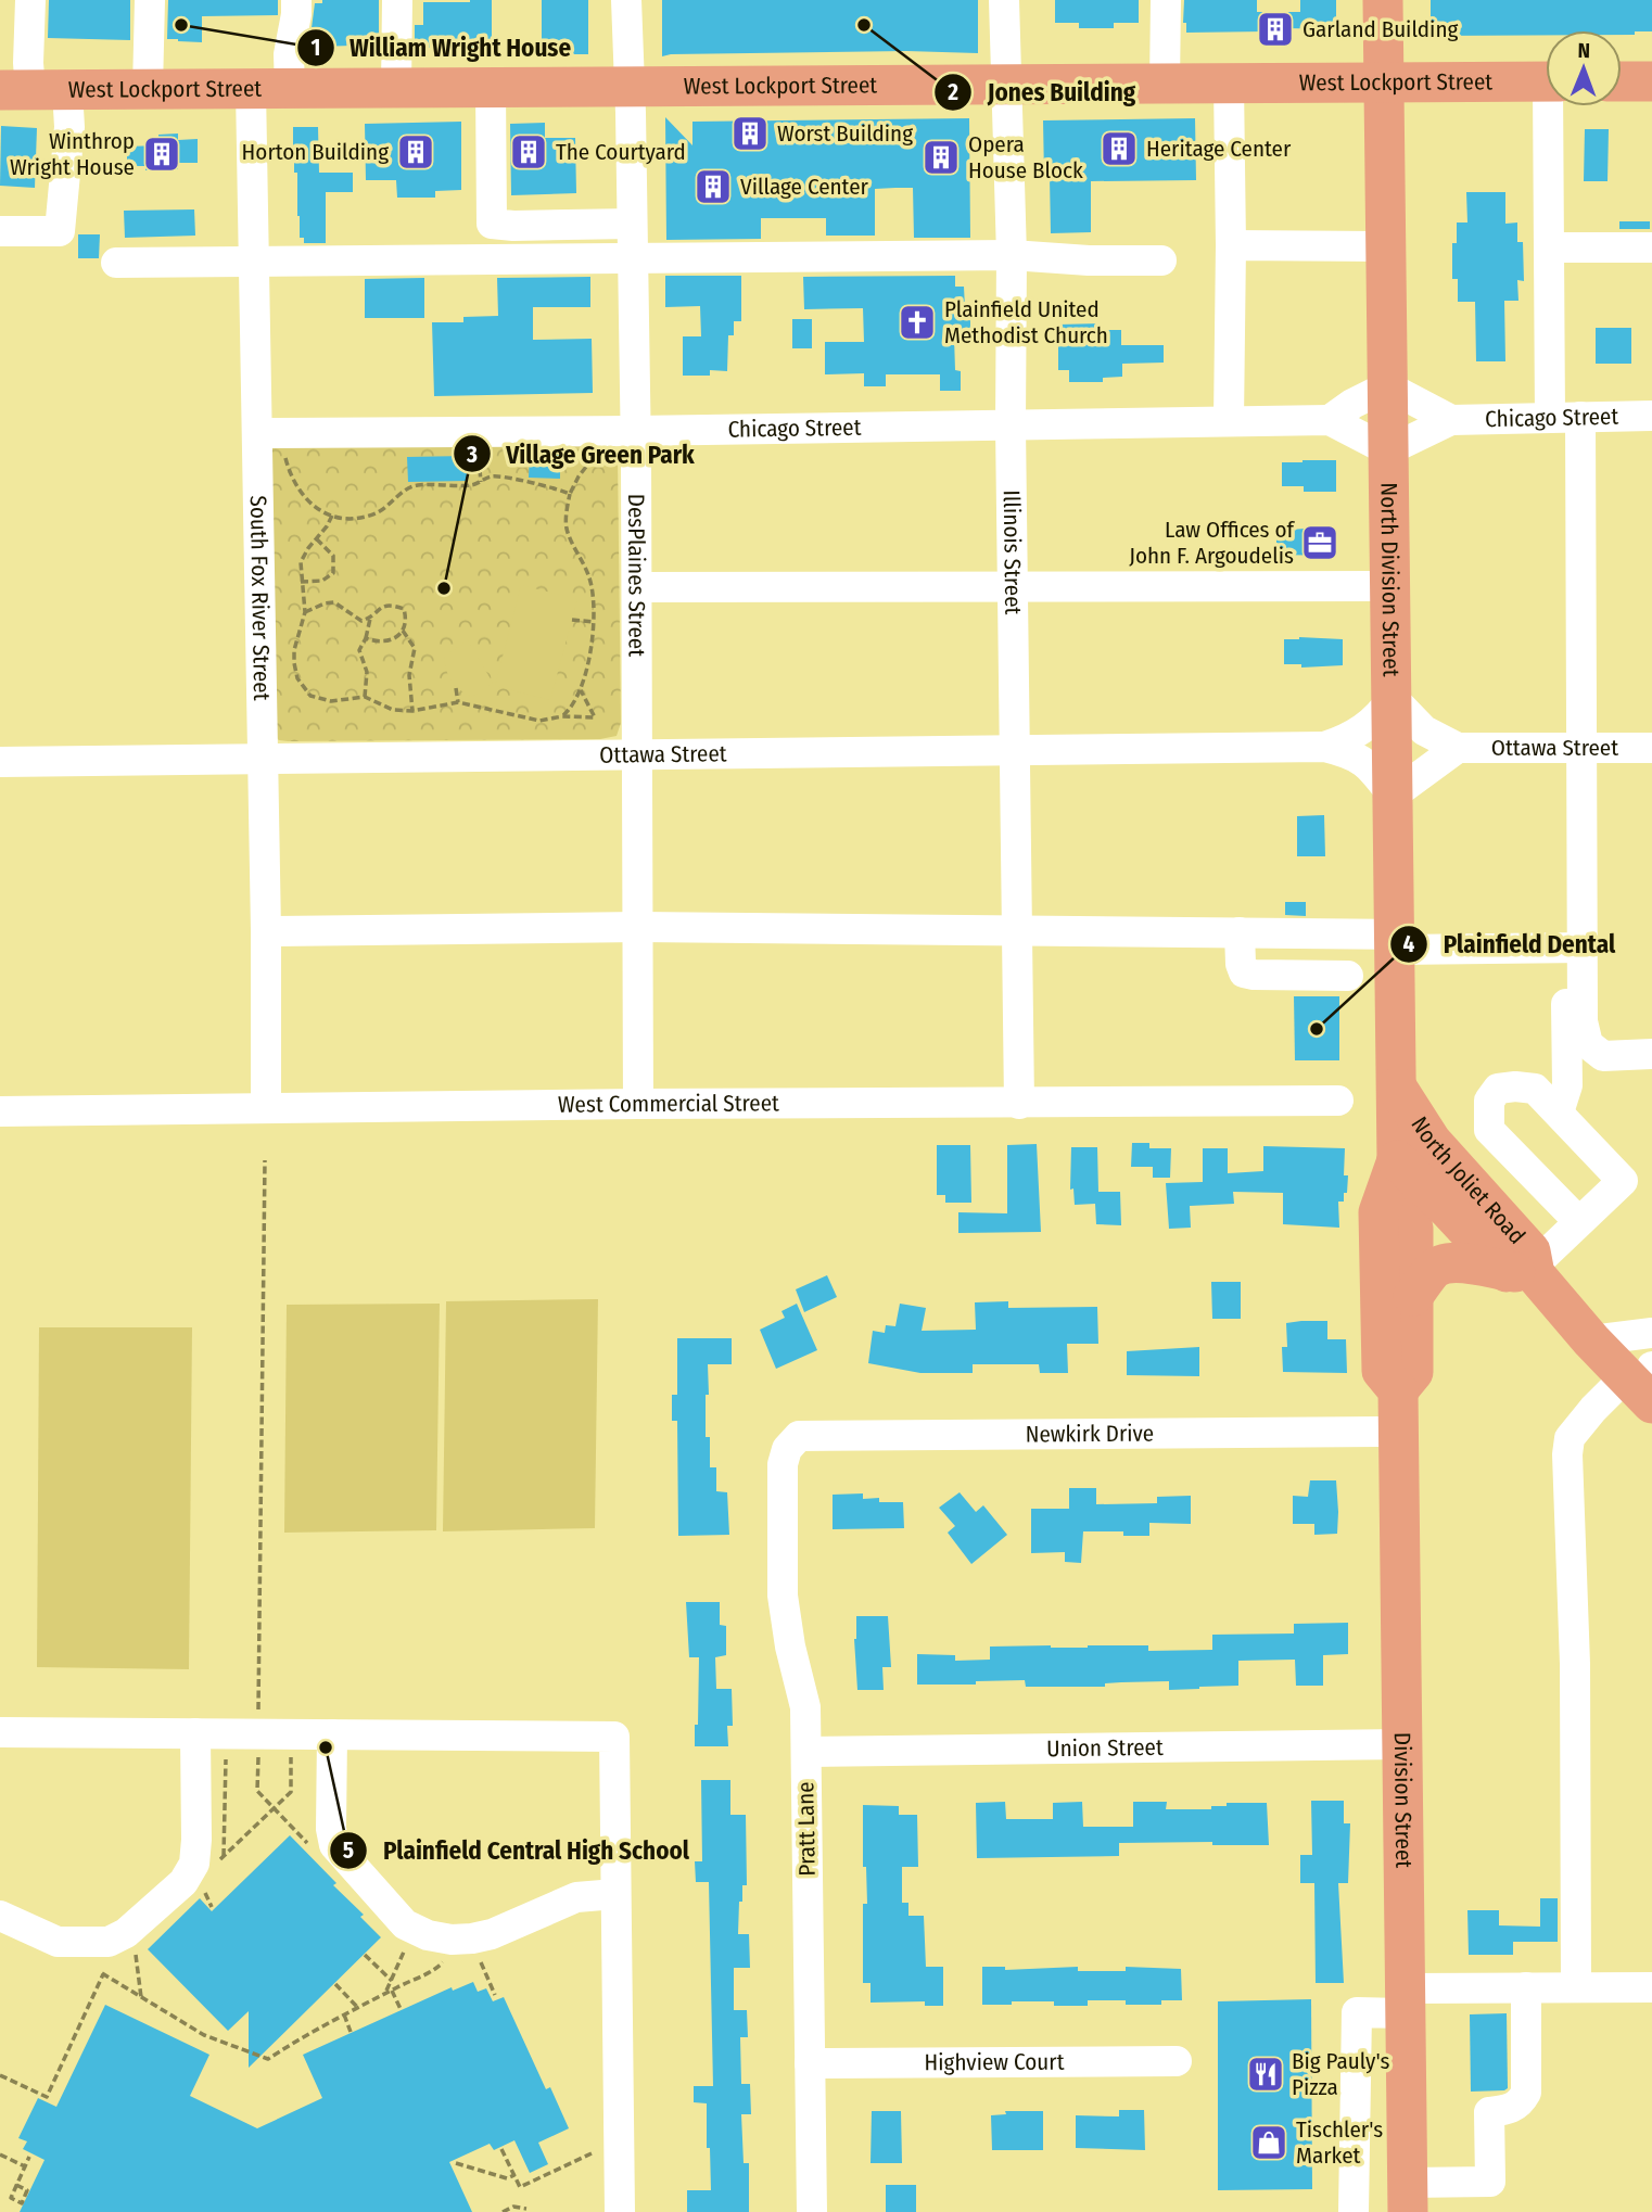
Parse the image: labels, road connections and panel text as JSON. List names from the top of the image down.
{
  "streets": {
    "main road": [
      "West Lockport Street",
      "North Division Street",
      "North Joliet Road",
      "Division Street"
    ],
    "street": [
      "Chicago Street",
      "Illinois Street",
      "DesPlaines Street",
      "South Fox River Street",
      "Ottawa Street",
      "West Commercial Street",
      "Newkirk Drive",
      "Union Street",
      "Pratt Lane",
      "Highview Court"
    ]
  },
  "crossings": [
    ["West Lockport Street", "Illinois Street"],
    ["West Lockport Street", "DesPlaines Street"],
    ["West Lockport Street", "North Division Street"],
    ["West Lockport Street", "South Fox River Street"],
    ["Chicago Street", "Illinois Street"],
    ["Chicago Street", "DesPlaines Street"],
    ["Chicago Street", "North Division Street"],
    ["Chicago Street", "South Fox River Street"],
    ["Illinois Street", "Ottawa Street"],
    ["Illinois Street", "West Commercial Street"],
    ["DesPlaines Street", "Ottawa Street"],
    ["DesPlaines Street", "West Commercial Street"],
    ["North Division Street", "Ottawa Street"],
    ["North Division Street", "North Joliet Road"],
    ["North Division Street", "Division Street"],
    ["South Fox River Street", "Ottawa Street"],
    ["South Fox River Street", "West Commercial Street"],
    ["North Joliet Road", "Division Street"],
    ["Newkirk Drive", "Division Street"],
    ["Newkirk Drive", "Pratt Lane"],
    ["Union Street", "Division Street"],
    ["Union Street", "Pratt Lane"],
    ["Pratt Lane", "Highview Court"]
  ],
  "places": {
    "other": [
      "William Wright House",
      "Jones Building",
      "Village Green Park",
      "Plainfield Dental",
      "Plainfield Central High School"
    ],
    "building": [
      "Garland Building",
      "Worst Building",
      "Heritage Center",
      "Horton Building",
      "The Courtyard",
      "Winthrop Wright House",
      "Opera House Block",
      "Village Center"
    ],
    "church": ["Plainfield United Methodist Church"],
    "office": ["Law Offices of John F. Argoudelis"],
    "restaurant": ["Big Pauly's Pizza"],
    "shop": ["Tischler's Market"]
  },
  "north": "top"
}
